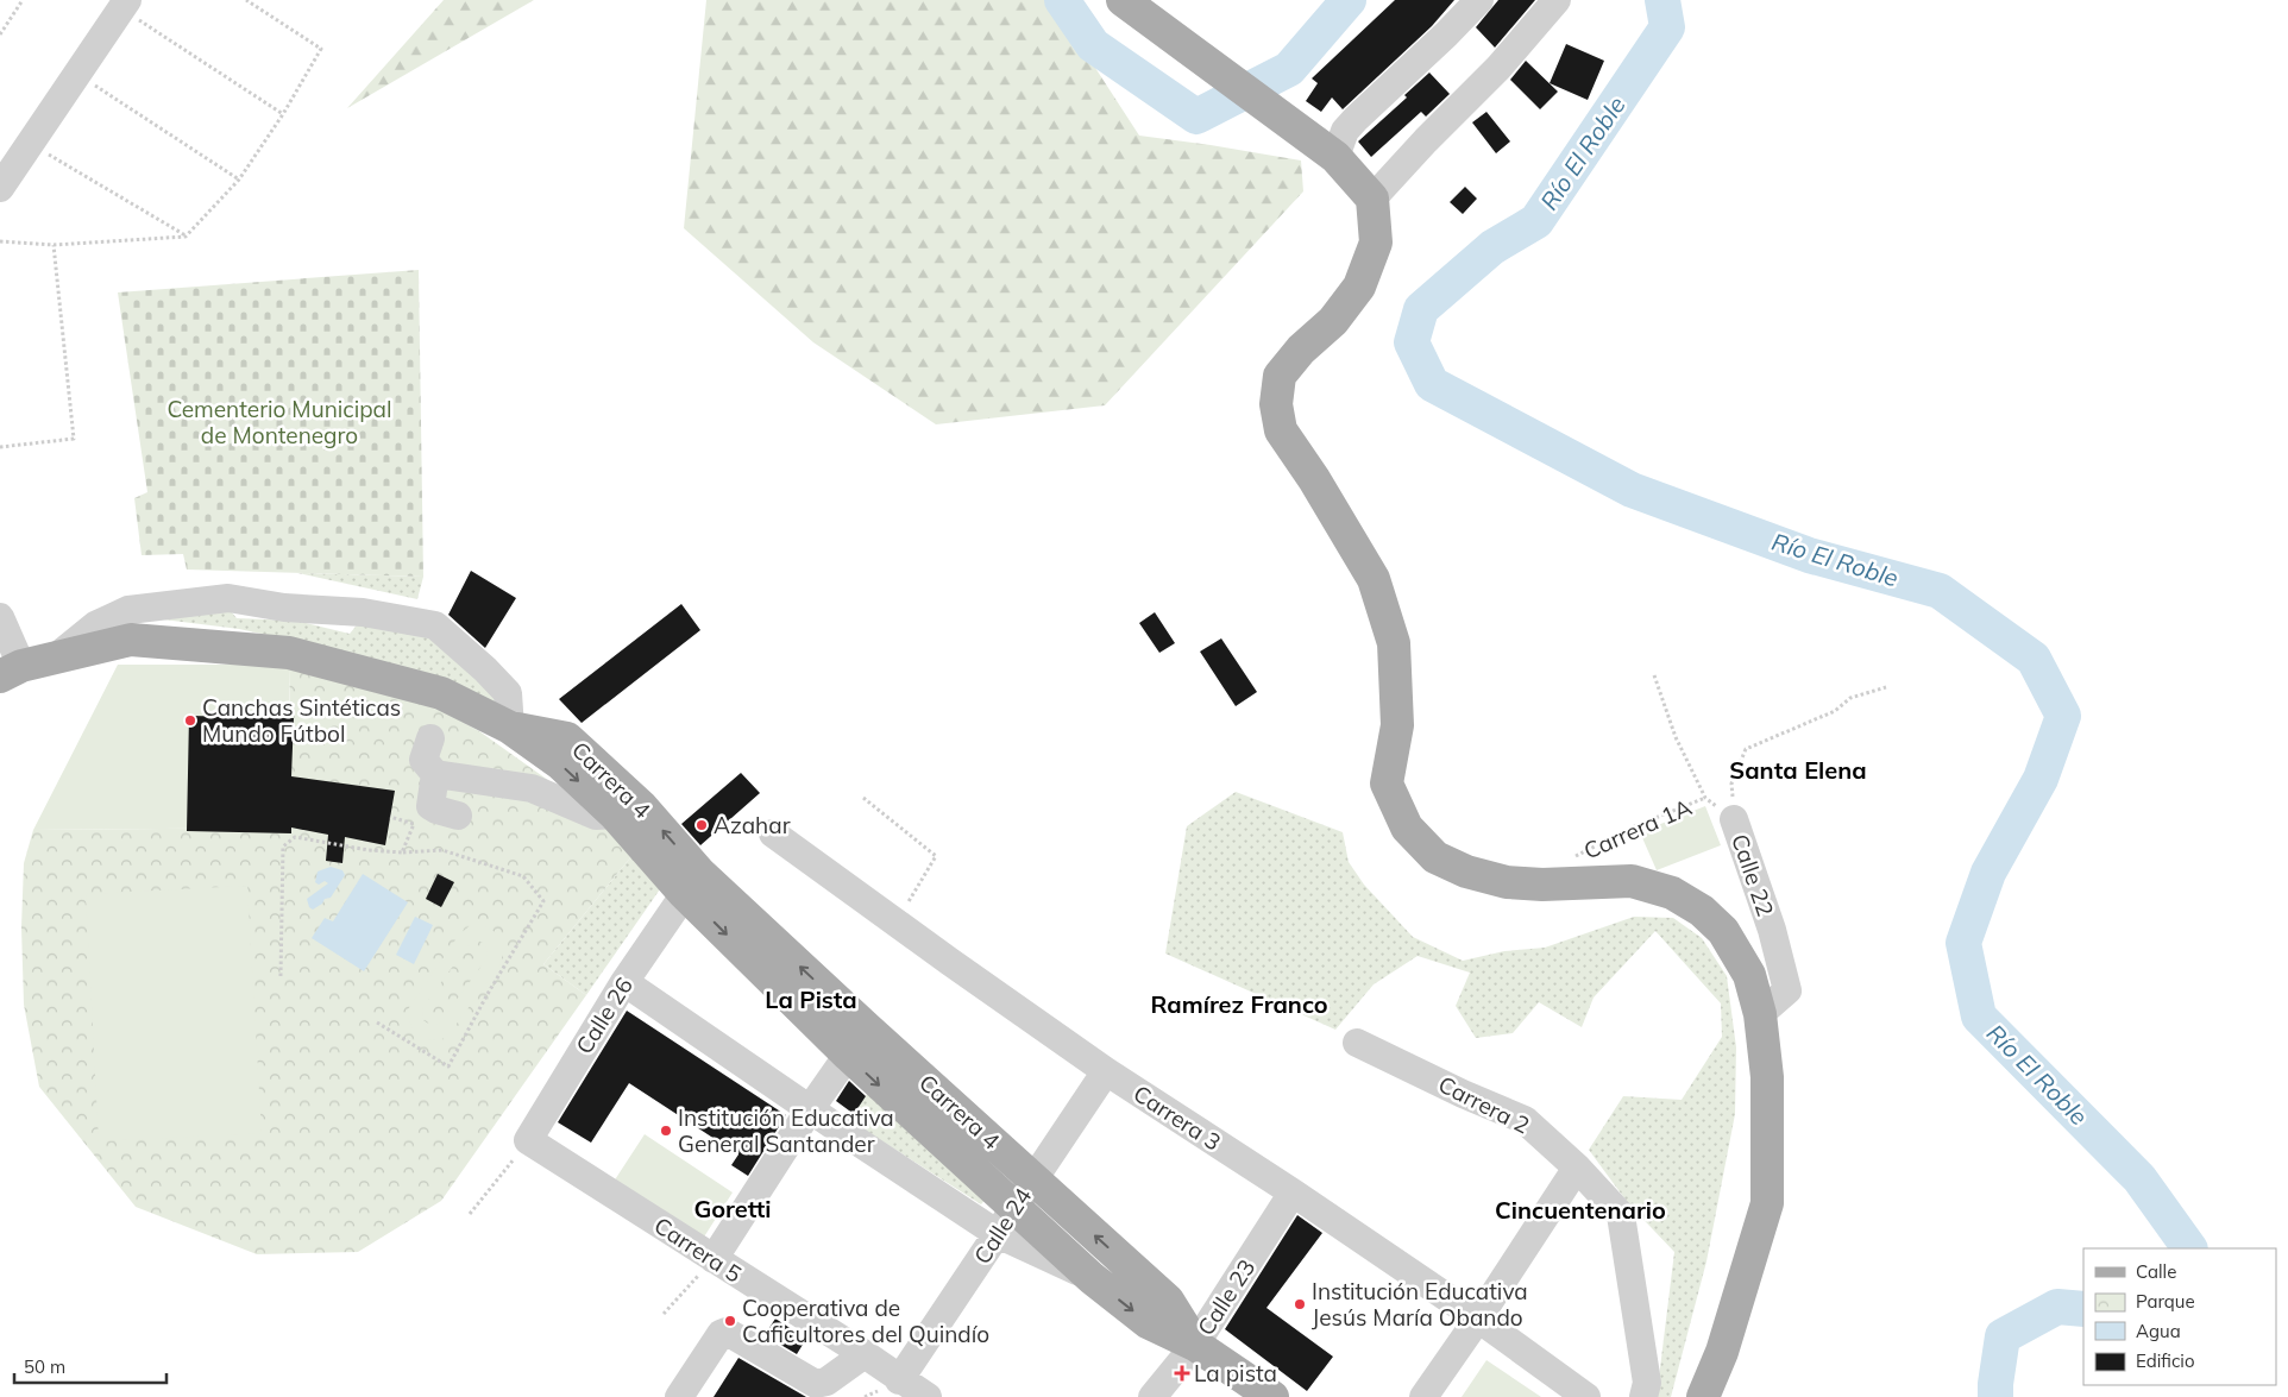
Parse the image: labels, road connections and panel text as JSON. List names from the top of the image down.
{
  "streets": {
    "main road": ["Carrera 4"],
    "street": [
      "Calle 22",
      "Calle 26",
      "Carrera 2",
      "Carrera 3",
      "Calle 24",
      "Carrera 5",
      "Calle 23"
    ],
    "path": ["Carrera 1A"]
  },
  "crossings": [
    ["Carrera 4", "Calle 26"],
    ["Carrera 4", "Calle 24"],
    ["Carrera 4", "Calle 23"],
    ["Carrera 1A", "Calle 22"],
    ["Calle 26", "Carrera 5"],
    ["Carrera 3", "Calle 24"],
    ["Carrera 3", "Calle 23"],
    ["Calle 24", "Carrera 5"]
  ],
  "districts": [
    "Santa Elena",
    "La Pista",
    "Ramírez Franco",
    "Goretti",
    "Cincuentenario"
  ],
  "water": ["Río El Roble"],
  "parks": ["Cementerio Municipal de Montenegro"],
  "places": {
    "other": [
      "Canchas Sintéticas Mundo Fútbol",
      "Azahar",
      "Institución Educativa General Santander",
      "Institución Educativa Jesús María Obando",
      "Cooperativa de Caficultores del Quindío"
    ],
    "health": ["La pista"]
  },
  "legend": [
    "Calle",
    "Parque",
    "Agua",
    "Edificio"
  ],
  "scale_bar": "50 m"
}
